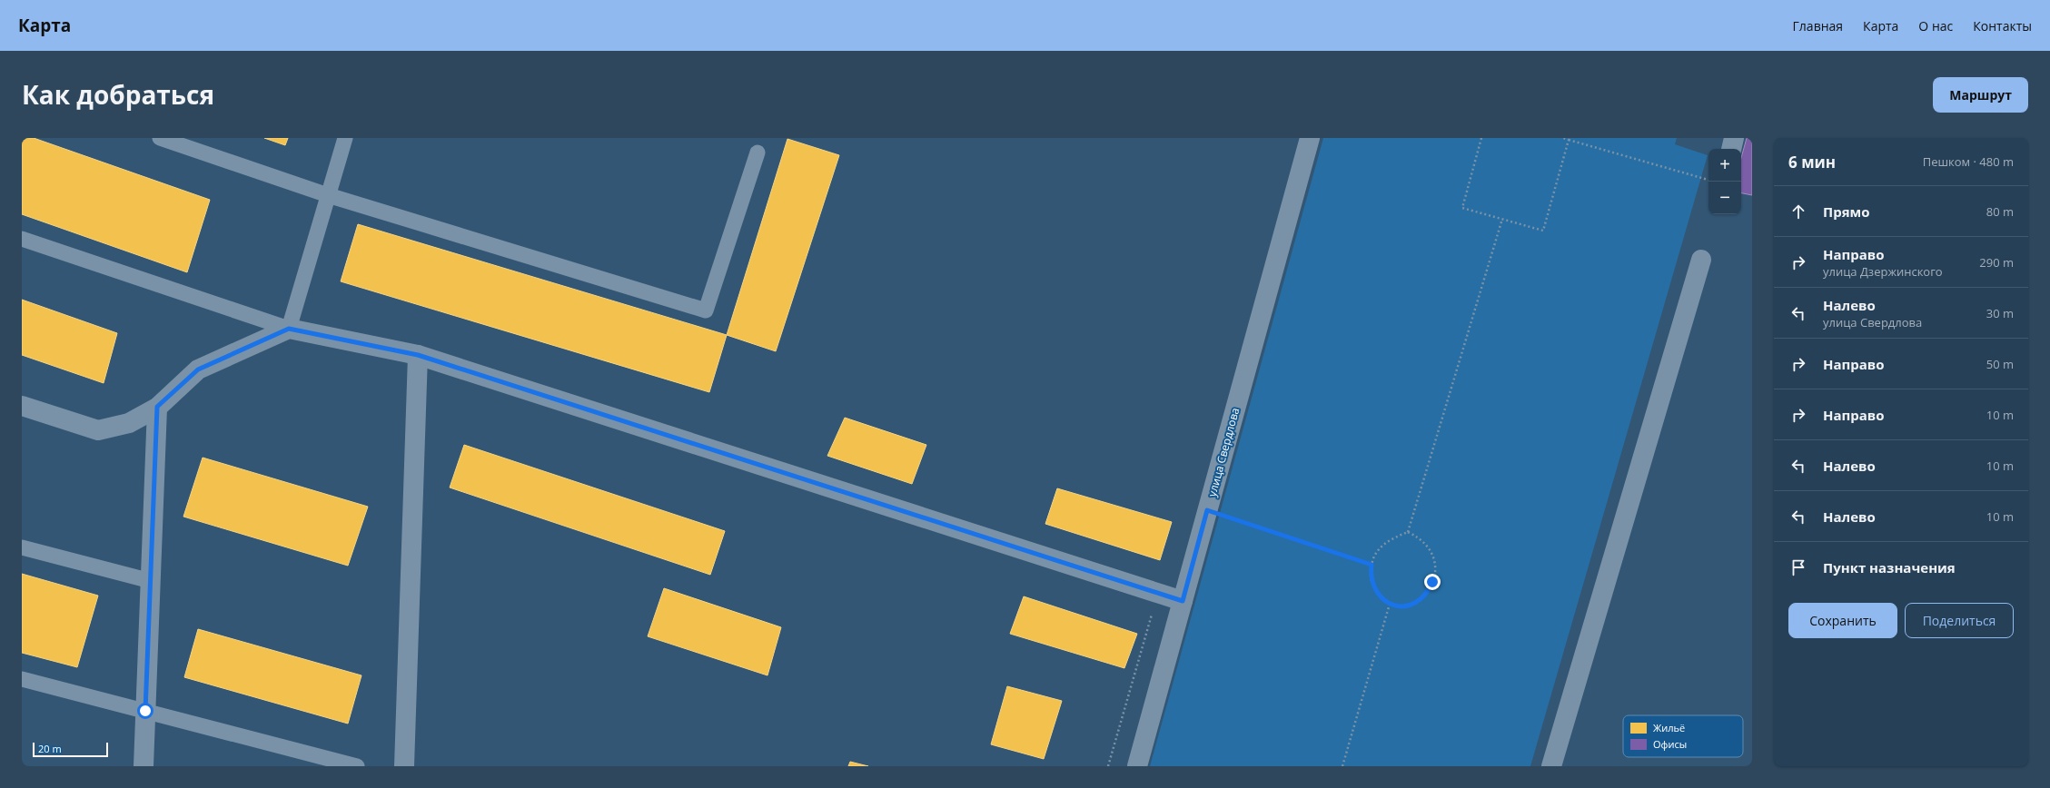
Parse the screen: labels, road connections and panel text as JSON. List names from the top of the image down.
{
  "streets": {
    "street": ["улица Свердлова"]
  },
  "legend": ["Жильё", "Офисы"],
  "scale_bar": "20 m",
  "page": {
    "header": "Карта",
    "nav": [
      "Главная",
      "Карта",
      "О нас",
      "Контакты"
    ],
    "title": "Как добраться",
    "buttons": [
      "Маршрут",
      ["Сохранить", "Поделиться"]
    ],
    "heading": ["6 мин", "Пешком · 480 m"],
    "map_buttons": ["+", "−"],
    "list": [
      ["Прямо", "80 m"],
      ["Направо", "улица Дзержинского", "290 m"],
      ["Налево", "улица Свердлова", "30 m"],
      ["Направо", "50 m"],
      ["Направо", "10 m"],
      ["Налево", "10 m"],
      ["Налево", "10 m"],
      "Пункт назначения"
    ],
    "scale": "20 m"
  }
}
